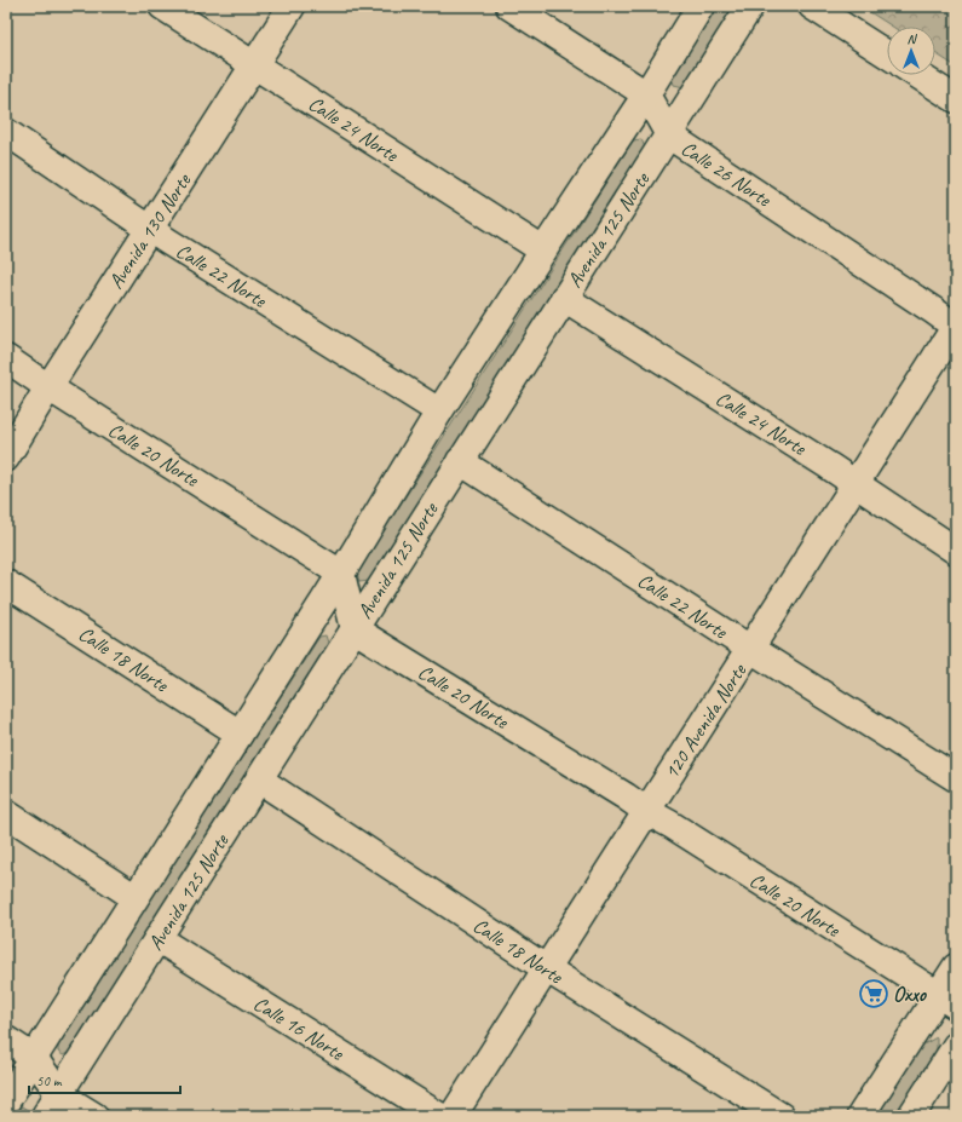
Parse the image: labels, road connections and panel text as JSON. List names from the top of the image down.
{
  "streets": {
    "street": [
      "Calle 24 Norte",
      "Calle 26 Norte",
      "Avenida 125 Norte",
      "Avenida 130 Norte",
      "Calle 22 Norte",
      "Calle 20 Norte",
      "Calle 18 Norte",
      "120 Avenida Norte",
      "Calle 16 Norte"
    ]
  },
  "crossings": [
    ["Calle 24 Norte", "Avenida 125 Norte"],
    ["Calle 24 Norte", "Avenida 130 Norte"],
    ["Calle 24 Norte", "120 Avenida Norte"],
    ["Calle 26 Norte", "Avenida 125 Norte"],
    ["Calle 26 Norte", "120 Avenida Norte"],
    ["Avenida 125 Norte", "Calle 22 Norte"],
    ["Avenida 125 Norte", "Calle 20 Norte"],
    ["Avenida 125 Norte", "Calle 18 Norte"],
    ["Avenida 125 Norte", "Calle 16 Norte"],
    ["Avenida 130 Norte", "Calle 22 Norte"],
    ["Avenida 130 Norte", "Calle 20 Norte"],
    ["Calle 22 Norte", "120 Avenida Norte"],
    ["Calle 20 Norte", "120 Avenida Norte"],
    ["Calle 18 Norte", "120 Avenida Norte"]
  ],
  "places": {
    "supermarket": ["Oxxo"]
  },
  "scale_bar": "50 m",
  "north": "top"
}
